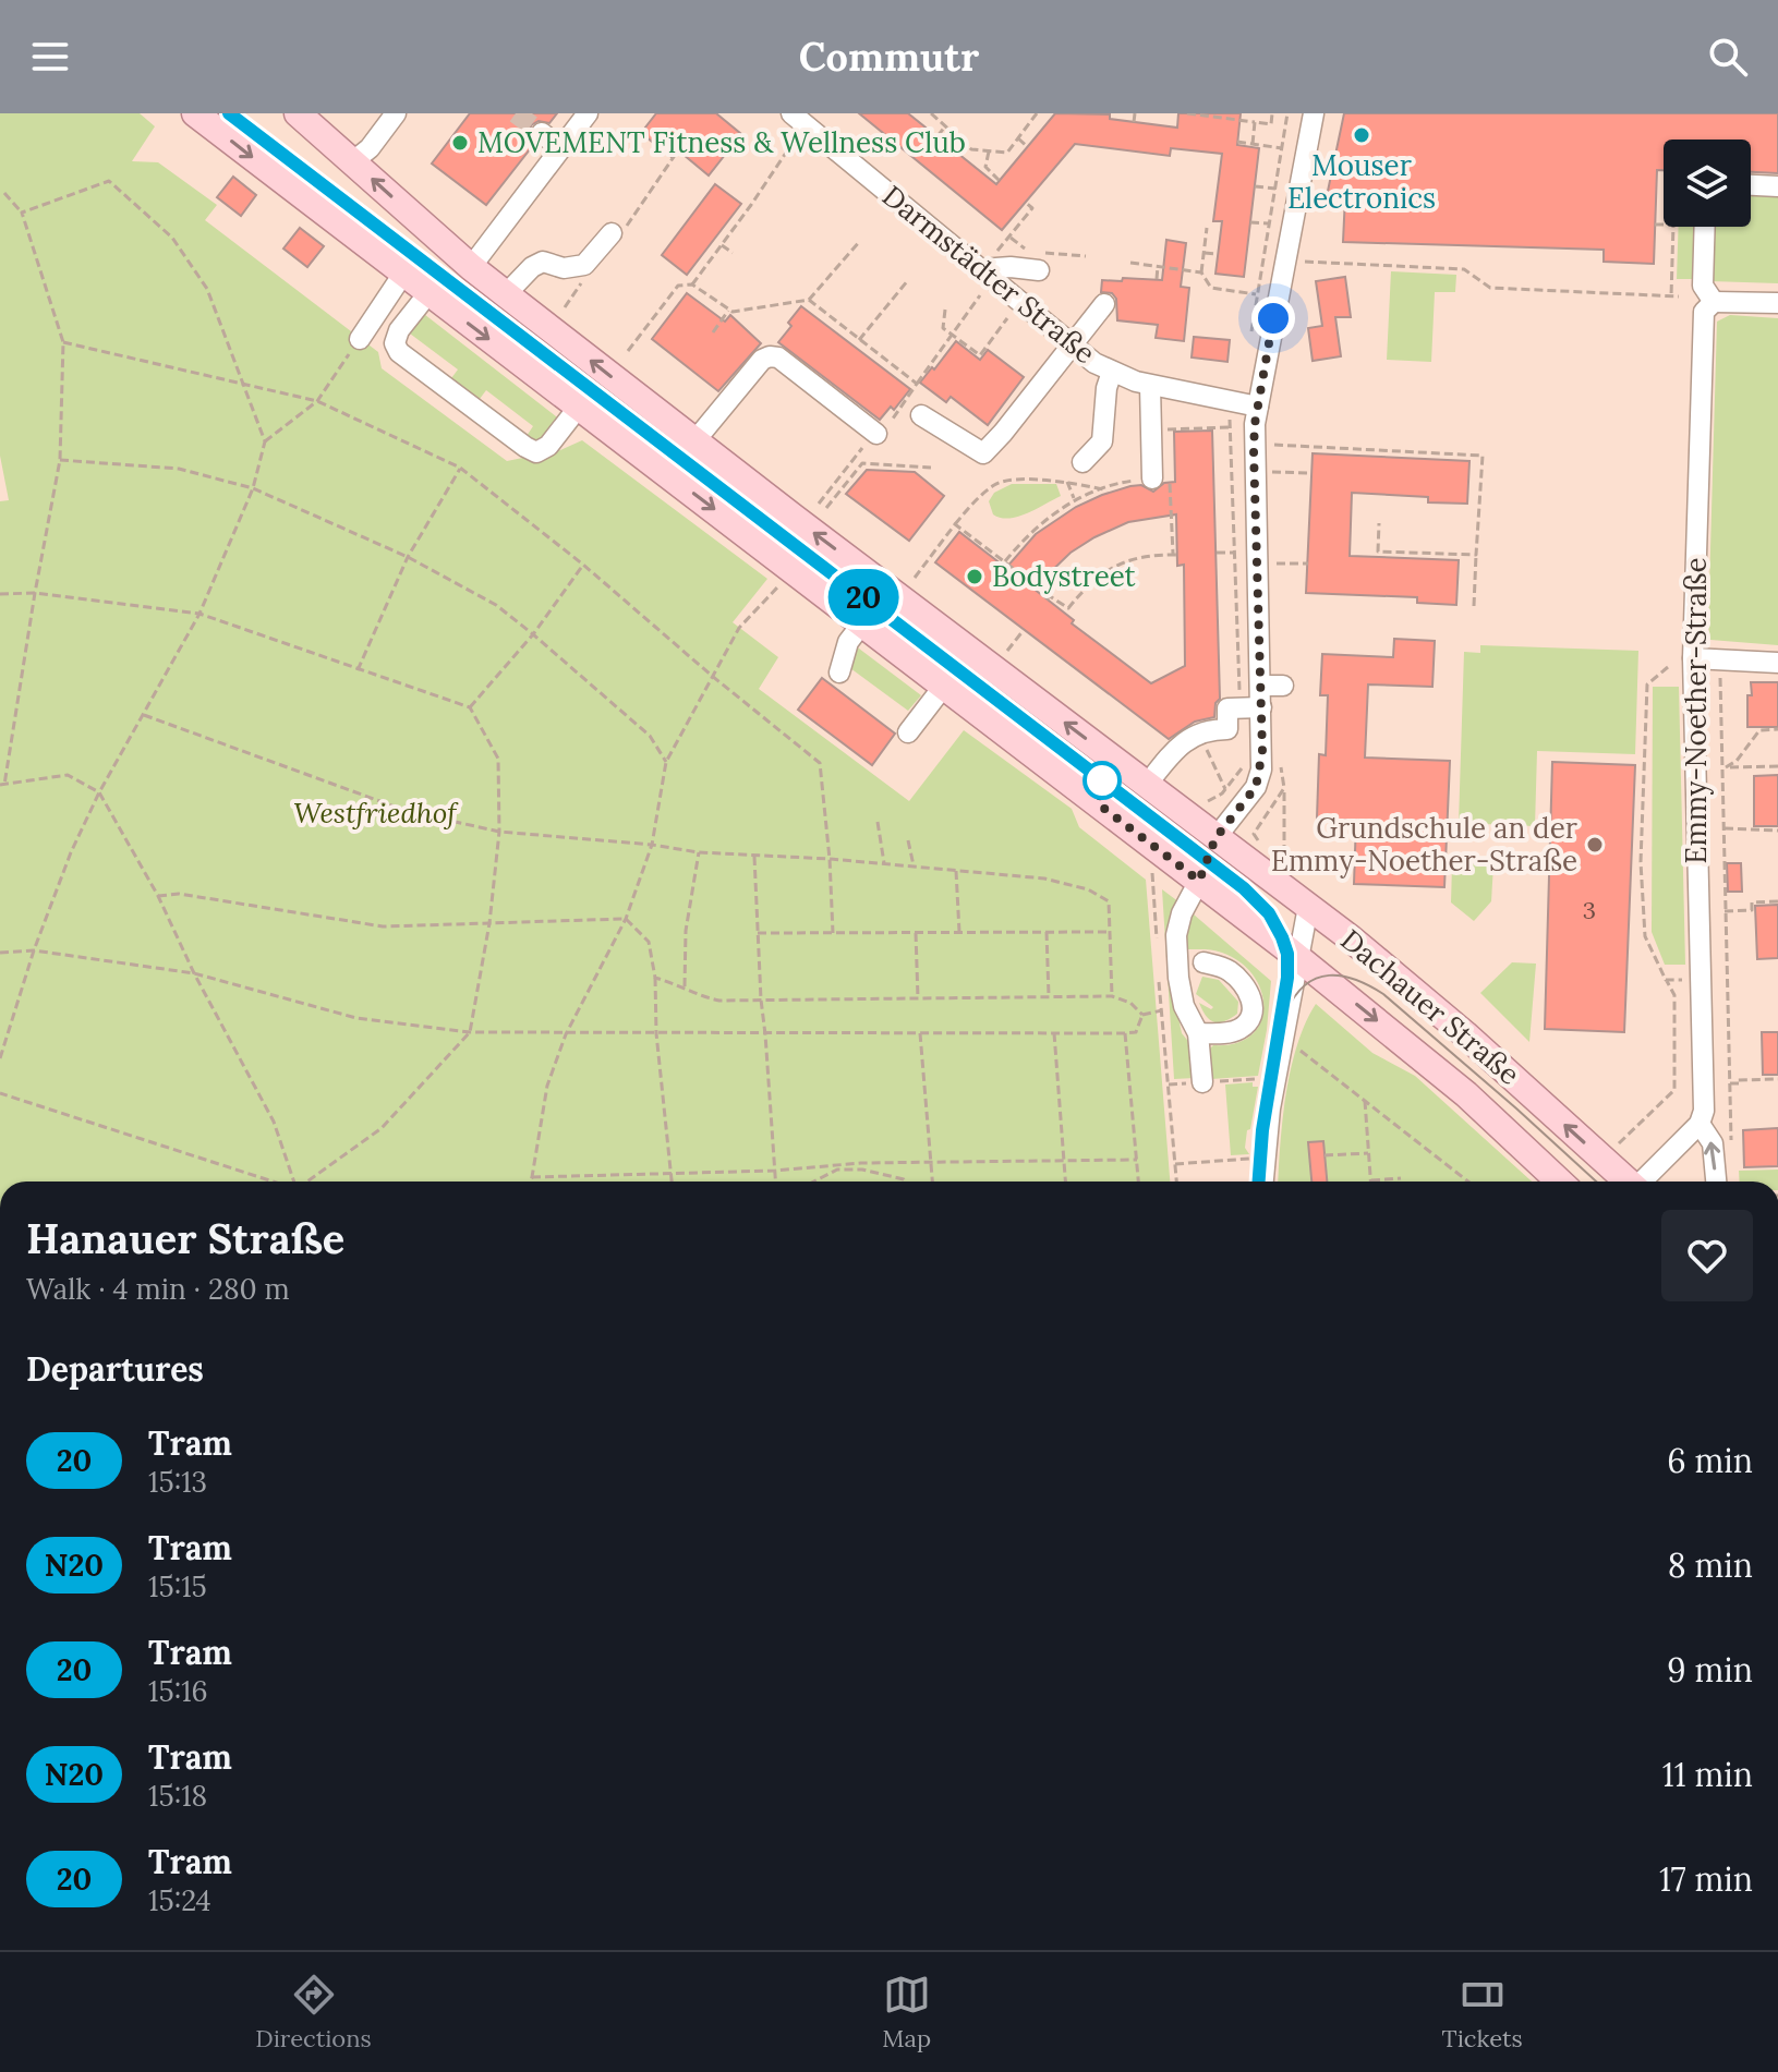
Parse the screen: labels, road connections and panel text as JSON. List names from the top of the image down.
{
  "streets": {
    "main road": ["Dachauer Straße"],
    "street": ["Darmstädter Straße", "Emmy-Noether-Straße"]
  },
  "parks": ["Westfriedhof"],
  "places": [
    "Mouser Electronics",
    "MOVEMENT Fitness & Wellness Club",
    "Bodystreet",
    "Grundschule an der Emmy-Noether-Straße"
  ],
  "lines": ["tram line 20"],
  "house_numbers": ["3"],
  "page": {
    "header": "Commutr",
    "on_map": "20",
    "heading": [
      ["Hanauer Straße", "Walk · 4 min · 280 m"],
      "Departures"
    ],
    "list": [
      {
        "mark": "20",
        "name": "Tram",
        "note": "15:13",
        "value": "6 min"
      },
      {
        "mark": "N20",
        "name": "Tram",
        "note": "15:15",
        "value": "8 min"
      },
      {
        "mark": "20",
        "name": "Tram",
        "note": "15:16",
        "value": "9 min"
      },
      {
        "mark": "N20",
        "name": "Tram",
        "note": "15:18",
        "value": "11 min"
      },
      {
        "mark": "20",
        "name": "Tram",
        "note": "15:24",
        "value": "17 min"
      }
    ],
    "tabs": ["Directions", "Map", "Tickets"]
  }
}
